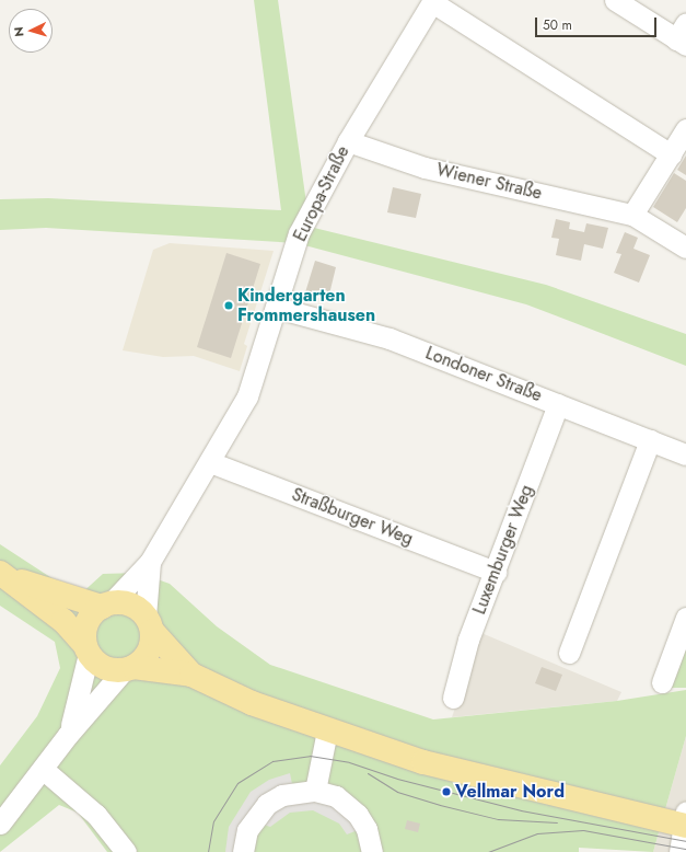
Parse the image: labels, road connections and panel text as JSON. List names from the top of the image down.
{
  "streets": {
    "street": [
      "Wiener Straße",
      "Europa-Straße",
      "Londoner Straße",
      "Straßburger Weg",
      "Luxemburger Weg"
    ]
  },
  "crossings": [
    ["Wiener Straße", "Europa-Straße"],
    ["Europa-Straße", "Londoner Straße"],
    ["Europa-Straße", "Straßburger Weg"],
    ["Londoner Straße", "Luxemburger Weg"],
    ["Straßburger Weg", "Luxemburger Weg"]
  ],
  "places": ["Kindergarten Frommershausen", "Vellmar Nord"],
  "scale_bar": "50 m",
  "north": "left"
}
